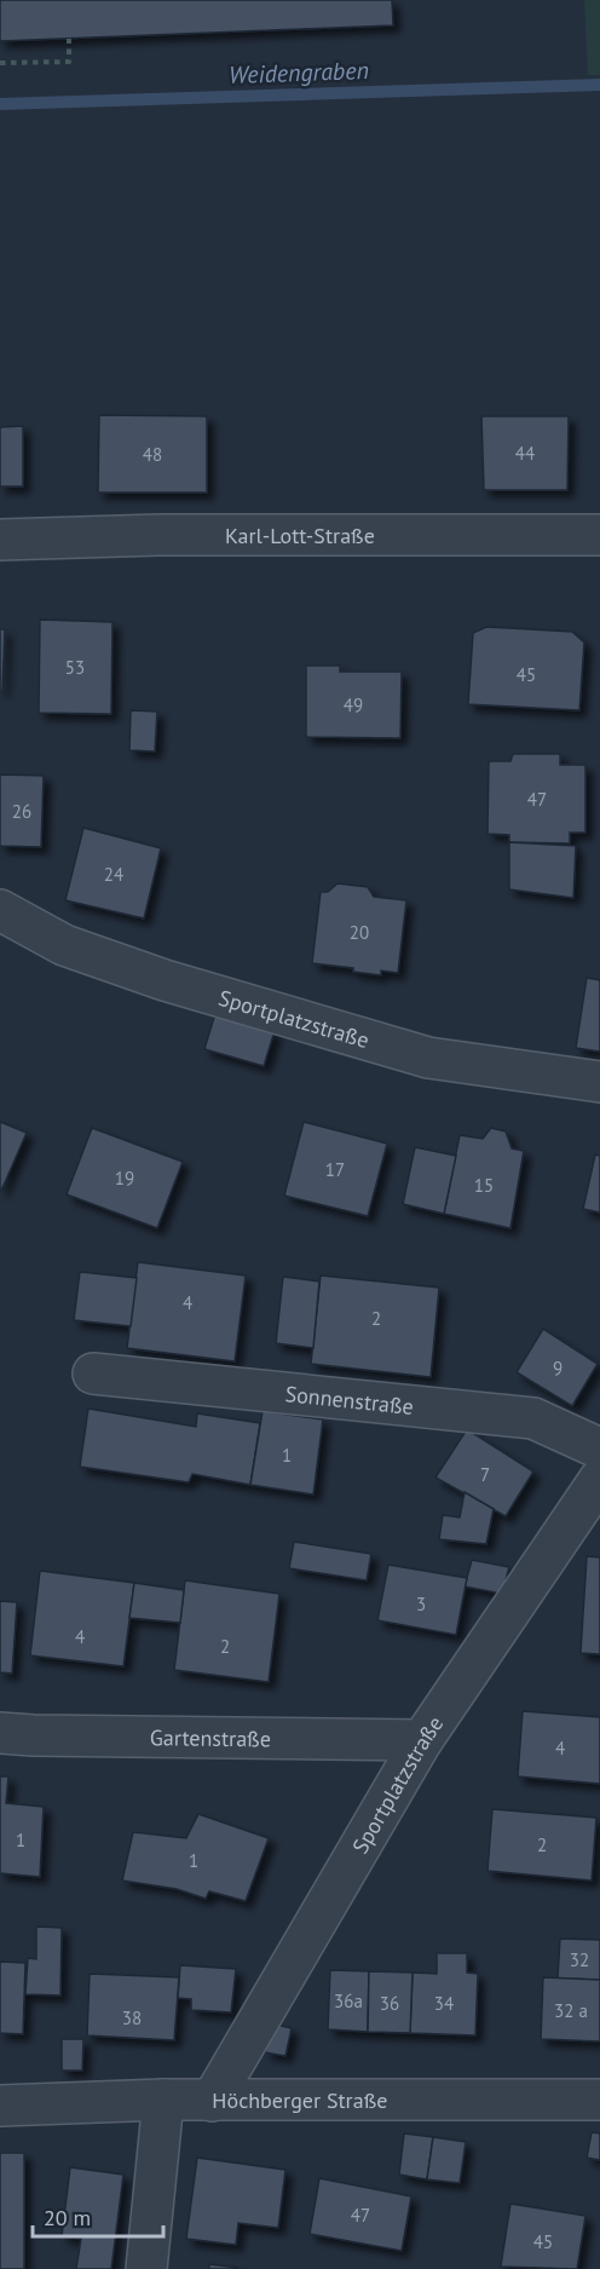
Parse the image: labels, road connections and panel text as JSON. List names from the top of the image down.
{
  "streets": {
    "street": [
      "Karl-Lott-Straße",
      "Sportplatzstraße",
      "Sonnenstraße",
      "Gartenstraße",
      "Höchberger Straße"
    ]
  },
  "crossings": [
    ["Sportplatzstraße", "Gartenstraße"],
    ["Sportplatzstraße", "Höchberger Straße"]
  ],
  "water": ["Weidengraben"],
  "house_numbers": [
    "44",
    "48",
    "53",
    "45",
    "49",
    "47",
    "26",
    "24",
    "20",
    "17",
    "19",
    "15",
    "4",
    "2",
    "9",
    "1",
    "7",
    "3",
    "4",
    "2",
    "4",
    "1",
    "2",
    "1",
    "32",
    "36a",
    "36",
    "34",
    "32 a",
    "38",
    "47",
    "45"
  ],
  "scale_bar": "20 m"
}
